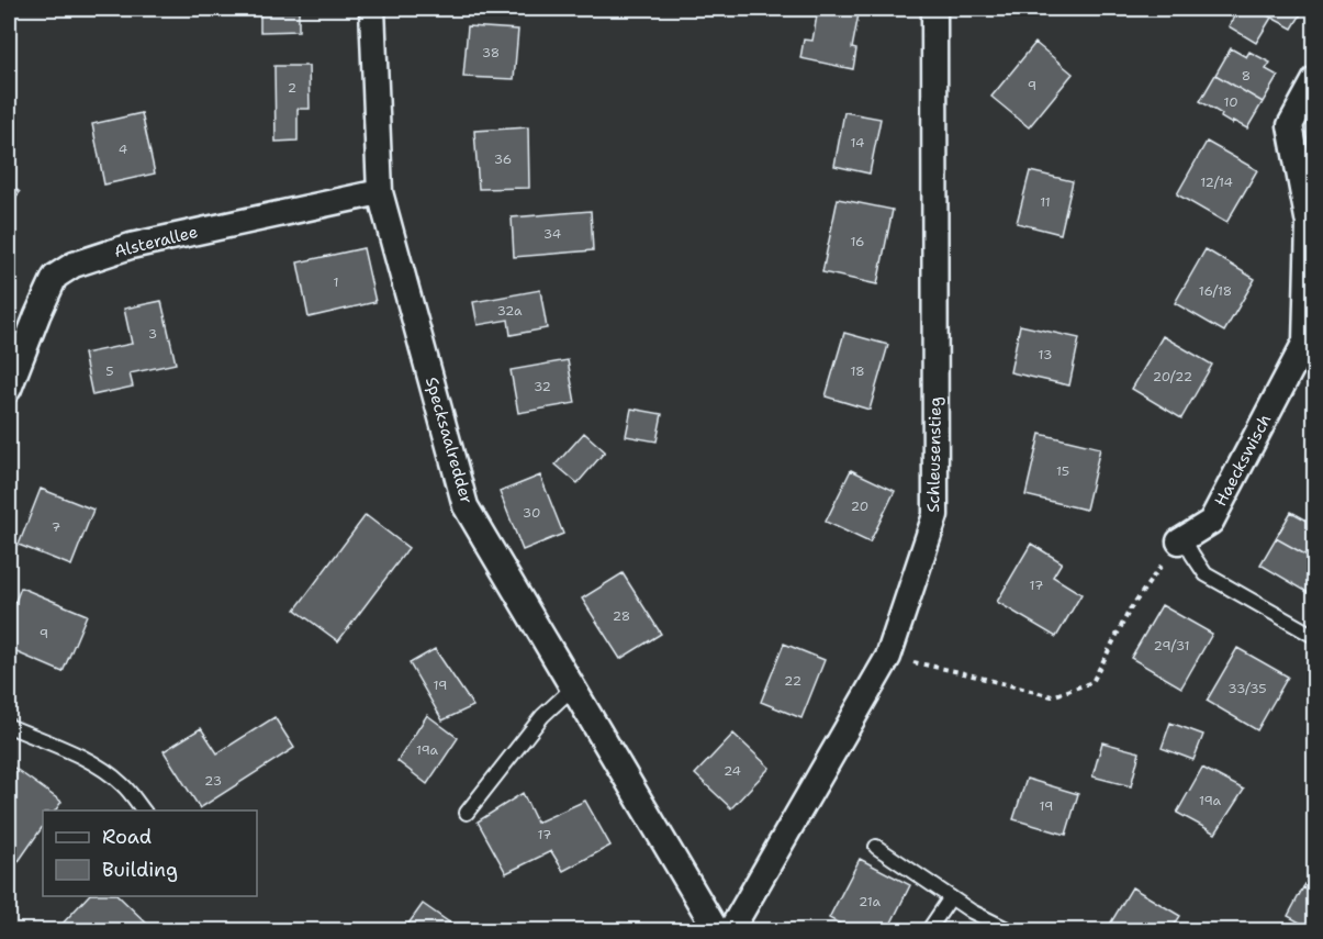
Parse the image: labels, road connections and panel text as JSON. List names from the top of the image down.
{
  "streets": {
    "street": [
      "Alsterallee",
      "Specksaalredder",
      "Schleusenstieg",
      "Haeckswisch"
    ]
  },
  "crossings": [
    ["Alsterallee", "Specksaalredder"]
  ],
  "house_numbers": [
    "38",
    "8",
    "9",
    "2",
    "10",
    "14",
    "4",
    "36",
    "12/14",
    "11",
    "34",
    "16",
    "1",
    "16/18",
    "32a",
    "3",
    "13",
    "5",
    "18",
    "20/22",
    "32",
    "15",
    "20",
    "30",
    "7",
    "17",
    "28",
    "9",
    "29/31",
    "22",
    "19",
    "33/35",
    "19a",
    "24",
    "23",
    "19a",
    "19",
    "17",
    "21a"
  ],
  "legend": ["Road", "Building"]
}
